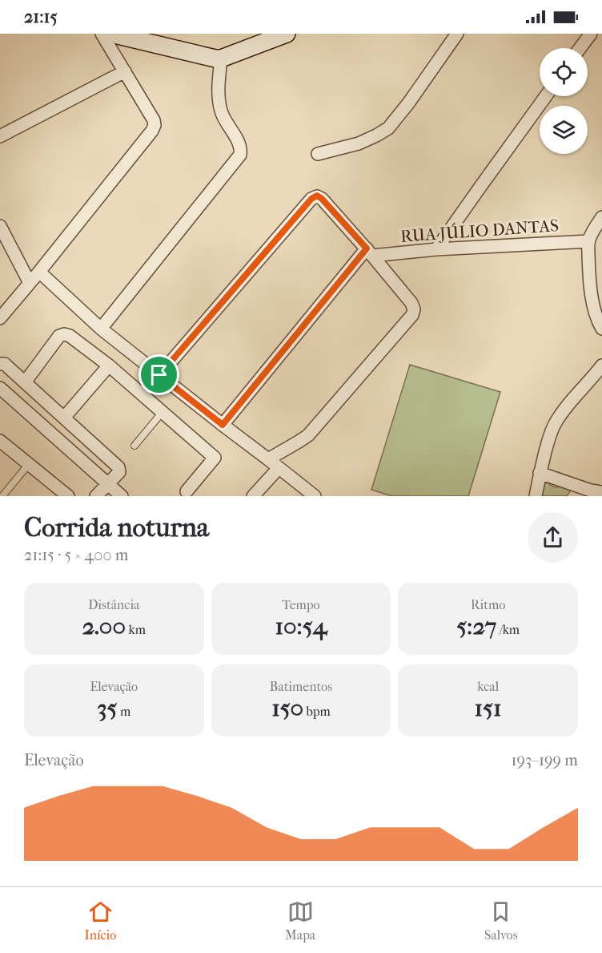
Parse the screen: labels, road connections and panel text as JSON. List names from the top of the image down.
{
  "streets": {
    "street": ["RUA JÚLIO DANTAS"]
  },
  "page": {
    "status": "21:15",
    "heading": ["Corrida noturna", "21:15 · 5 × 400 m"],
    "stats": [
      ["Distância", "2.00 km"],
      ["Tempo", "10:54"],
      ["Ritmo", "5:27 /km"],
      ["Elevação", "35 m"],
      ["Batimentos", "150 bpm"],
      ["kcal", "151"]
    ],
    "chart": ["Elevação", "193–199 m"],
    "tabs": ["Início", "Mapa", "Salvos"]
  }
}
